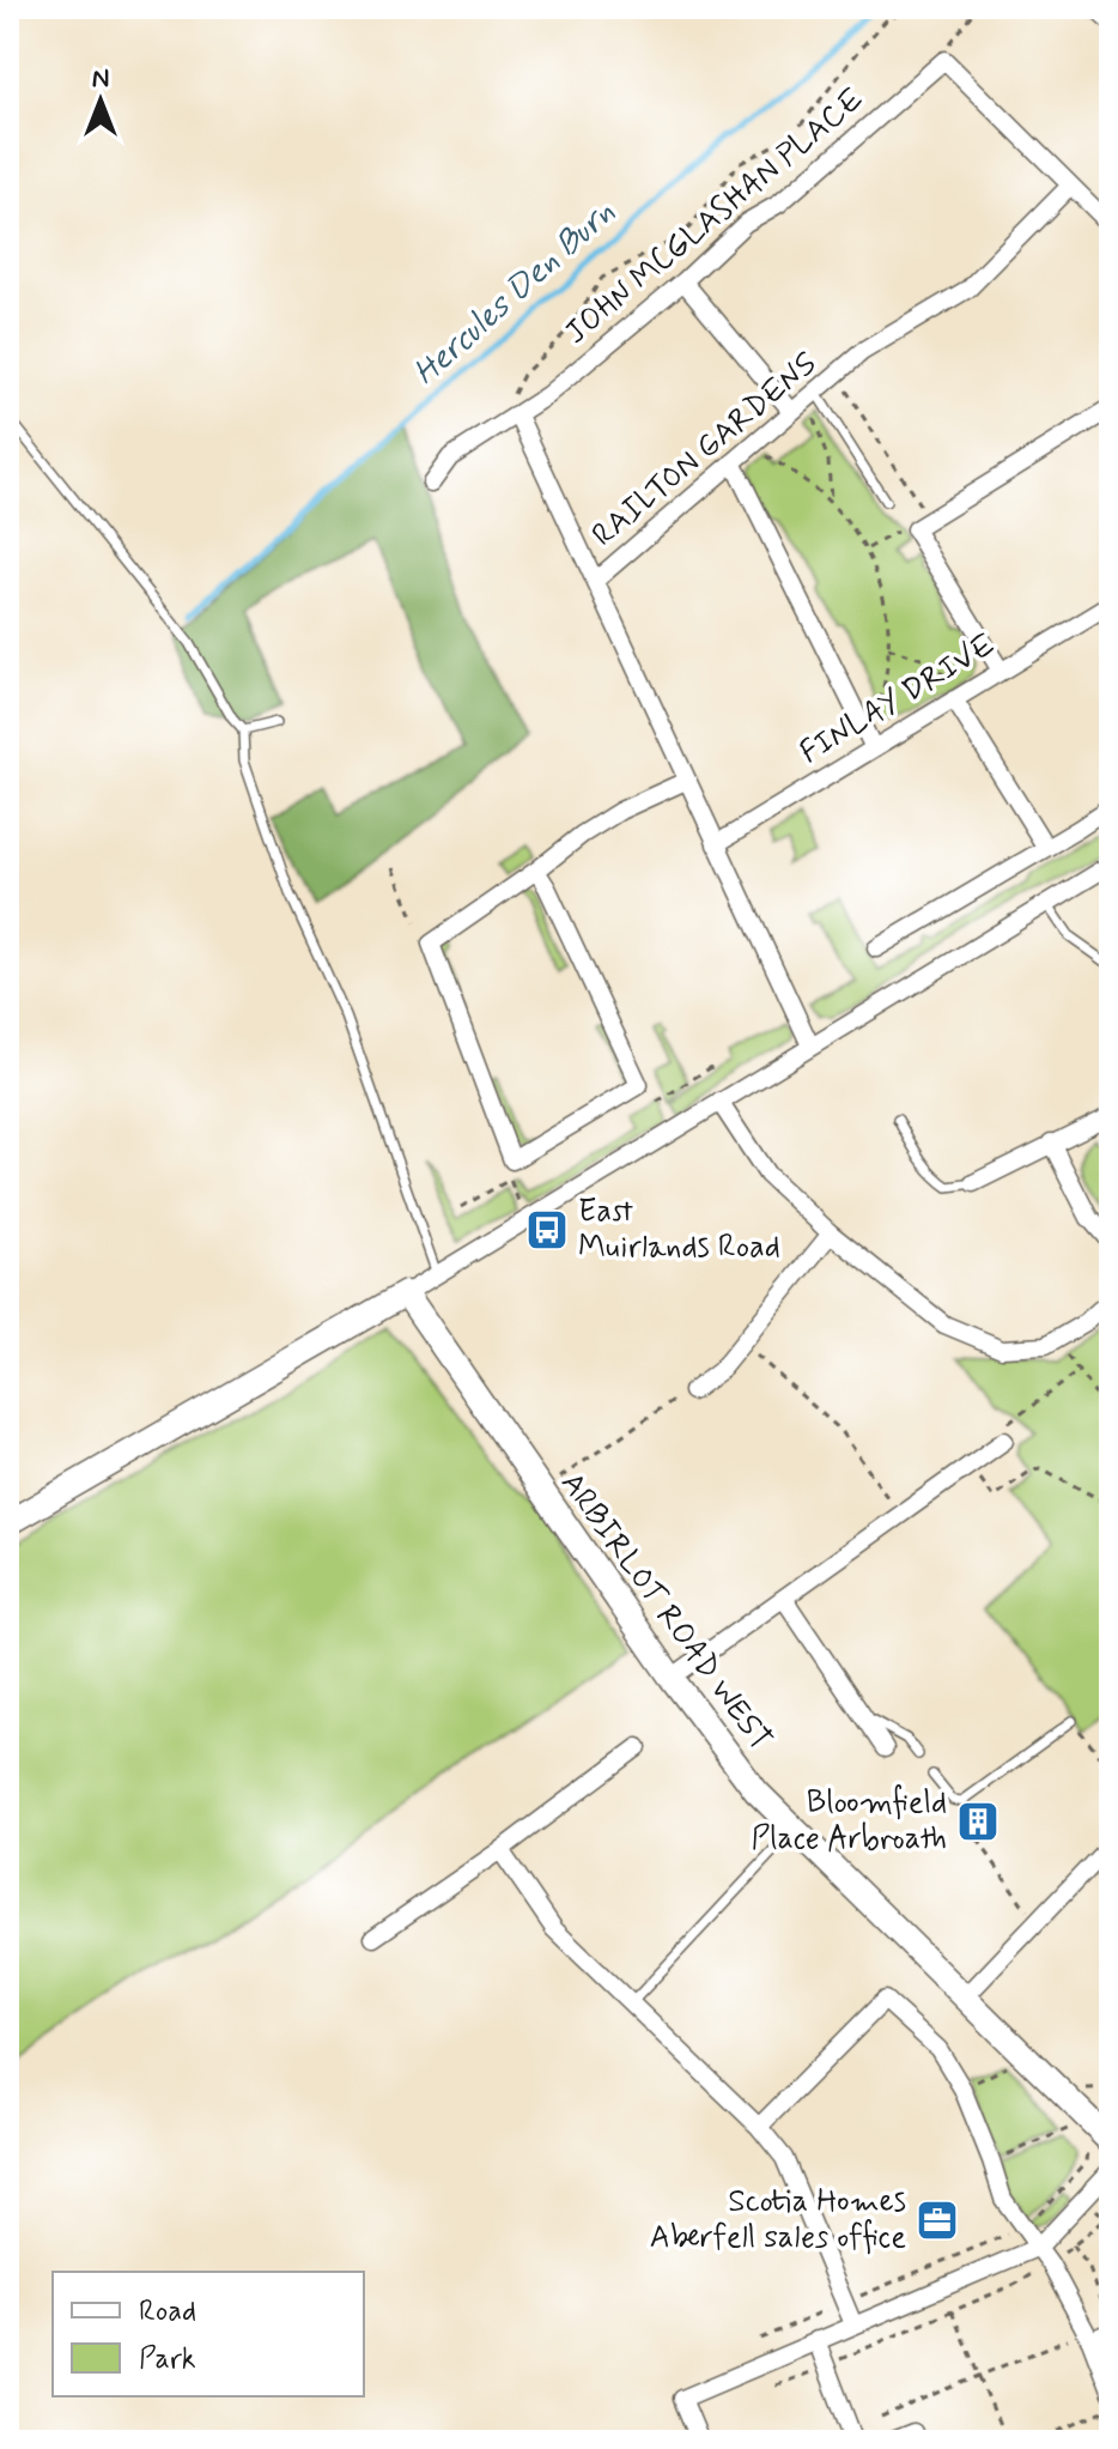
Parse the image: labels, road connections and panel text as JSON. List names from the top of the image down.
{
  "streets": {
    "main road": ["ARBIRLOT ROAD WEST"],
    "street": ["JOHN MCGLASHAN PLACE", "RAILTON GARDENS", "FINLAY DRIVE"]
  },
  "crossings": [
    ["RAILTON GARDENS", "FINLAY DRIVE"]
  ],
  "water": ["Hercules Den Burn"],
  "places": {
    "bus stop": ["East Muirlands Road"],
    "building": ["Bloomfield Place Arbroath"],
    "office": ["Scotia Homes Aberfell sales office"]
  },
  "legend": ["Road", "Park"],
  "north": "top"
}
